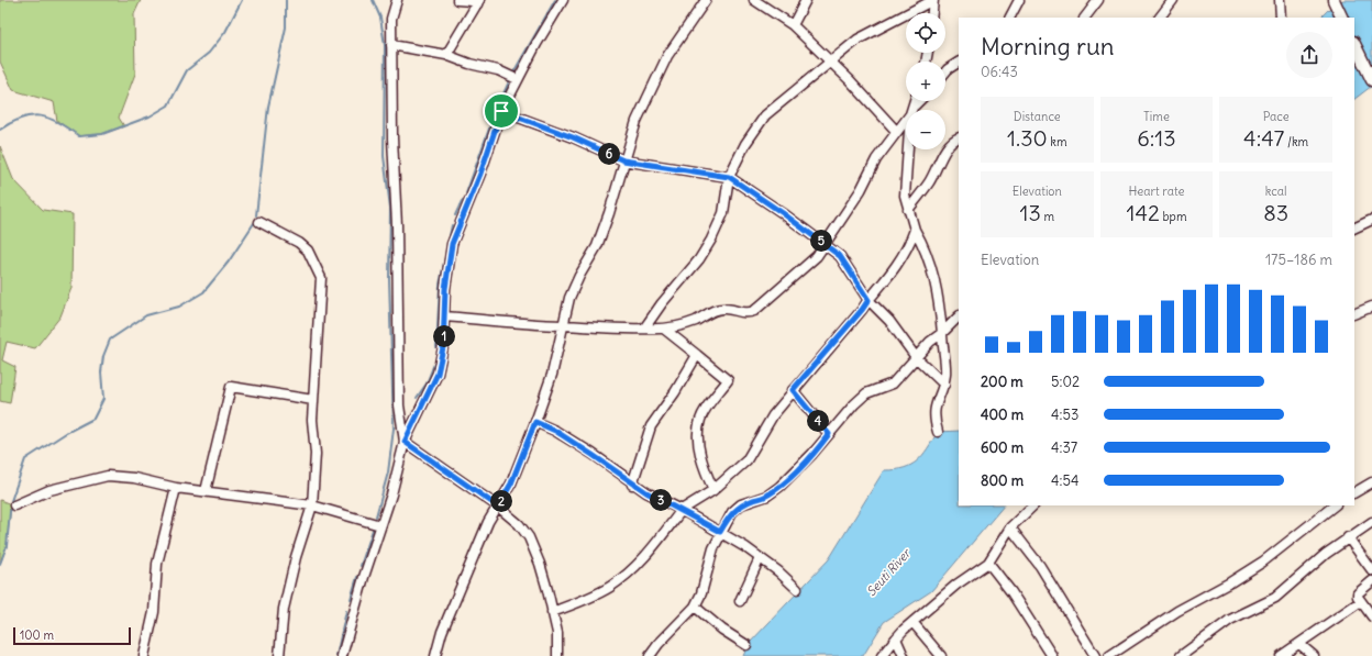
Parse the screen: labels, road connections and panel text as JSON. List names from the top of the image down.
{
  "water": ["Seuti River"],
  "scale_bar": "100 m",
  "page": {
    "map_buttons": ["+", "−"],
    "heading": ["Morning run", "06:43"],
    "stats": [
      ["Distance", "1.30 km"],
      ["Time", "6:13"],
      ["Pace", "4:47 /km"],
      ["Elevation", "13 m"],
      ["Heart rate", "142 bpm"],
      ["kcal", "83"]
    ],
    "pins": [
      "6",
      "5",
      "1",
      "4",
      "3",
      "2"
    ],
    "chart": ["Elevation", "175–186 m"],
    "list": [
      {
        "name": "200 m",
        "note": "5:02"
      },
      {
        "name": "400 m",
        "note": "4:53"
      },
      {
        "name": "600 m",
        "note": "4:37"
      },
      {
        "name": "800 m",
        "note": "4:54"
      }
    ],
    "scale": "100 m"
  }
}
